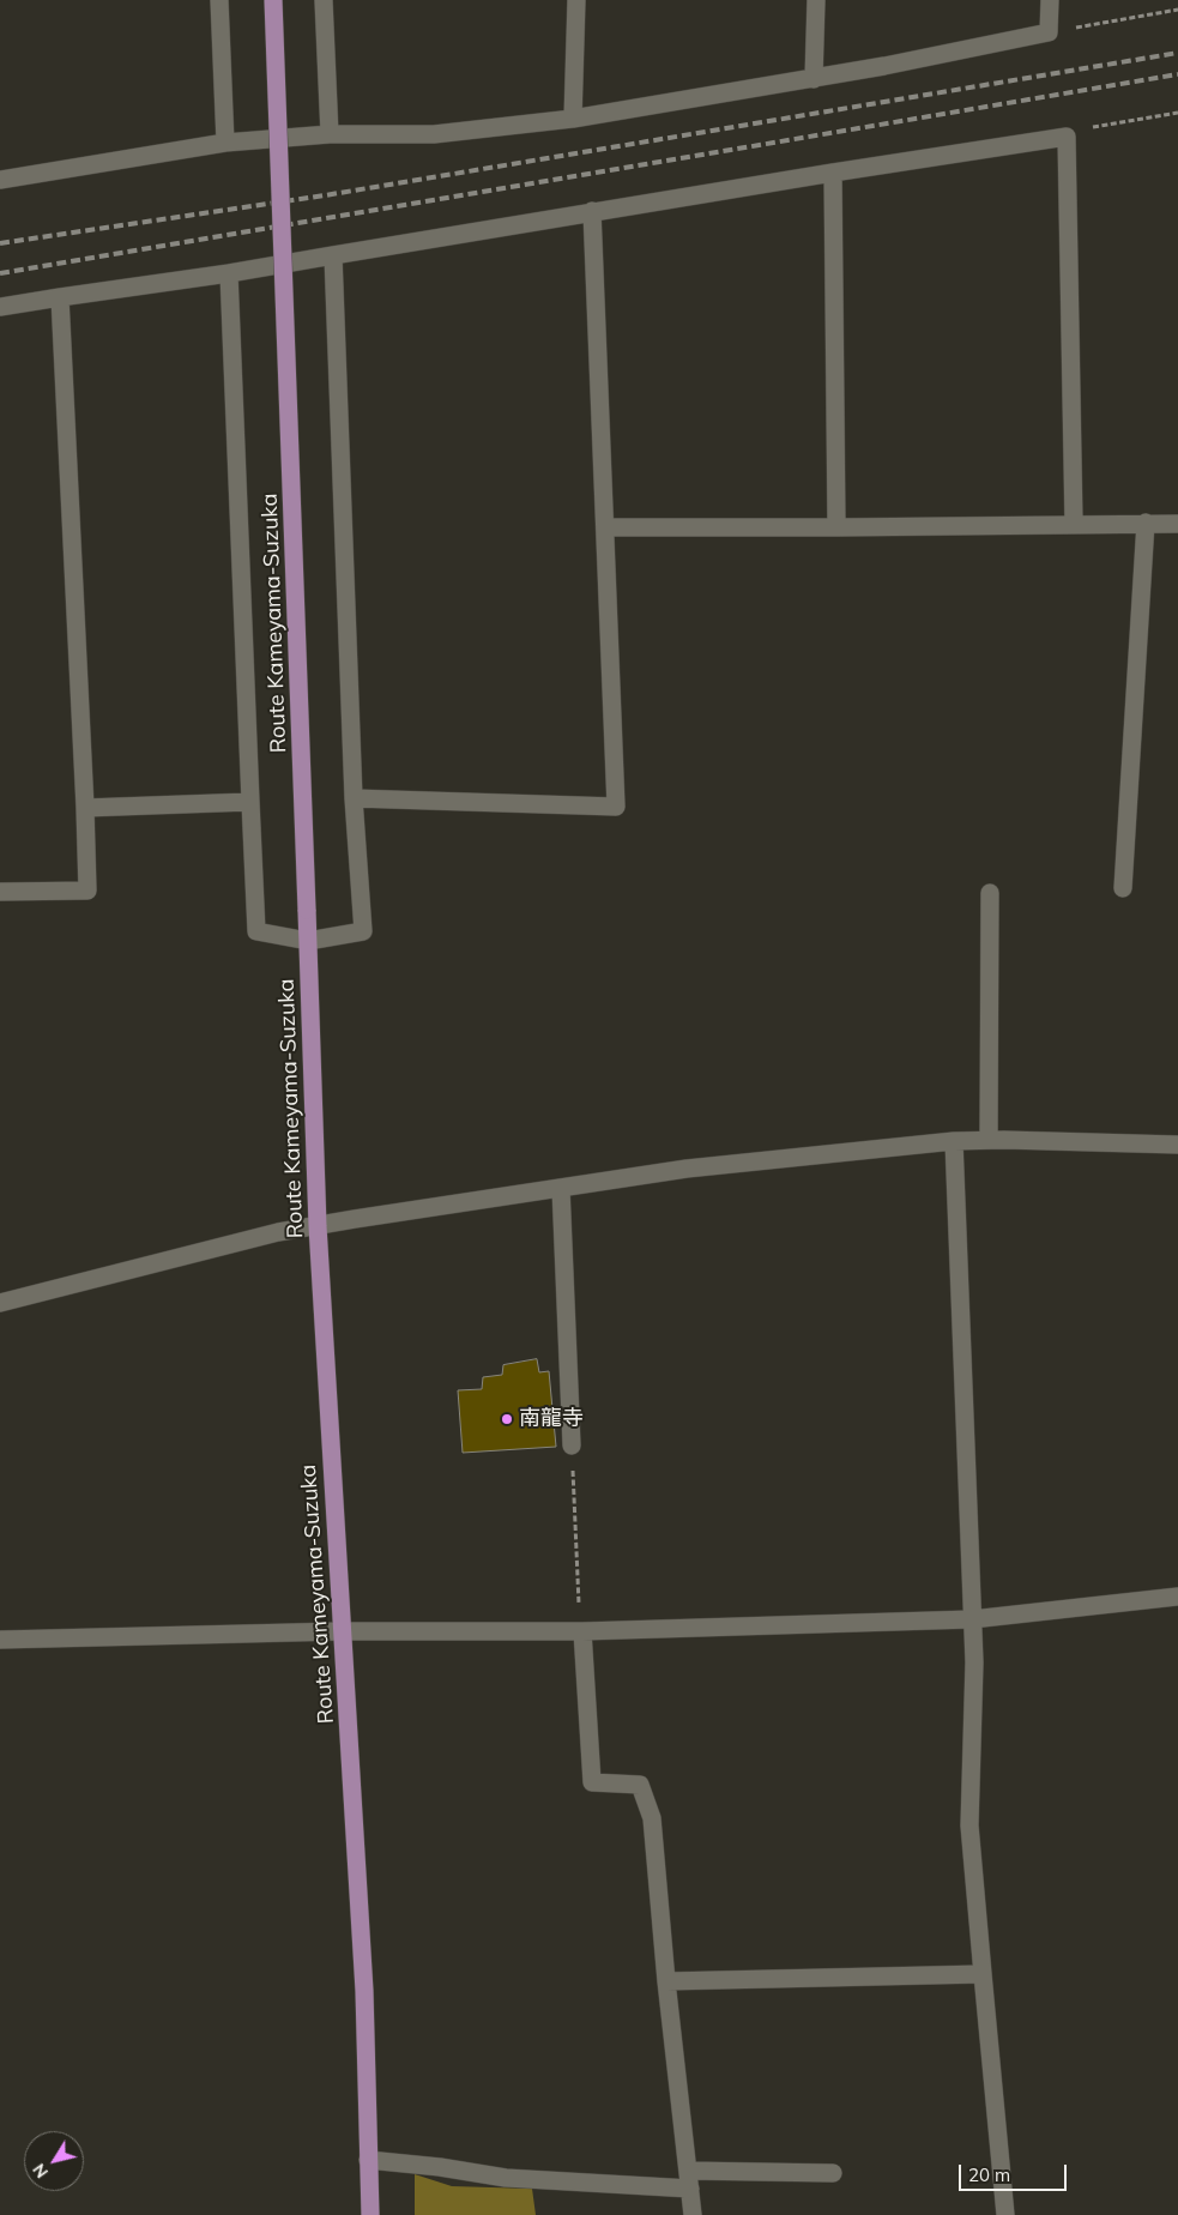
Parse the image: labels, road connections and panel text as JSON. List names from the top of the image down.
{
  "streets": {
    "main road": ["Route Kameyama-Suzuka"]
  },
  "places": ["南龍寺"],
  "scale_bar": "20 m",
  "north": "bottom left"
}
